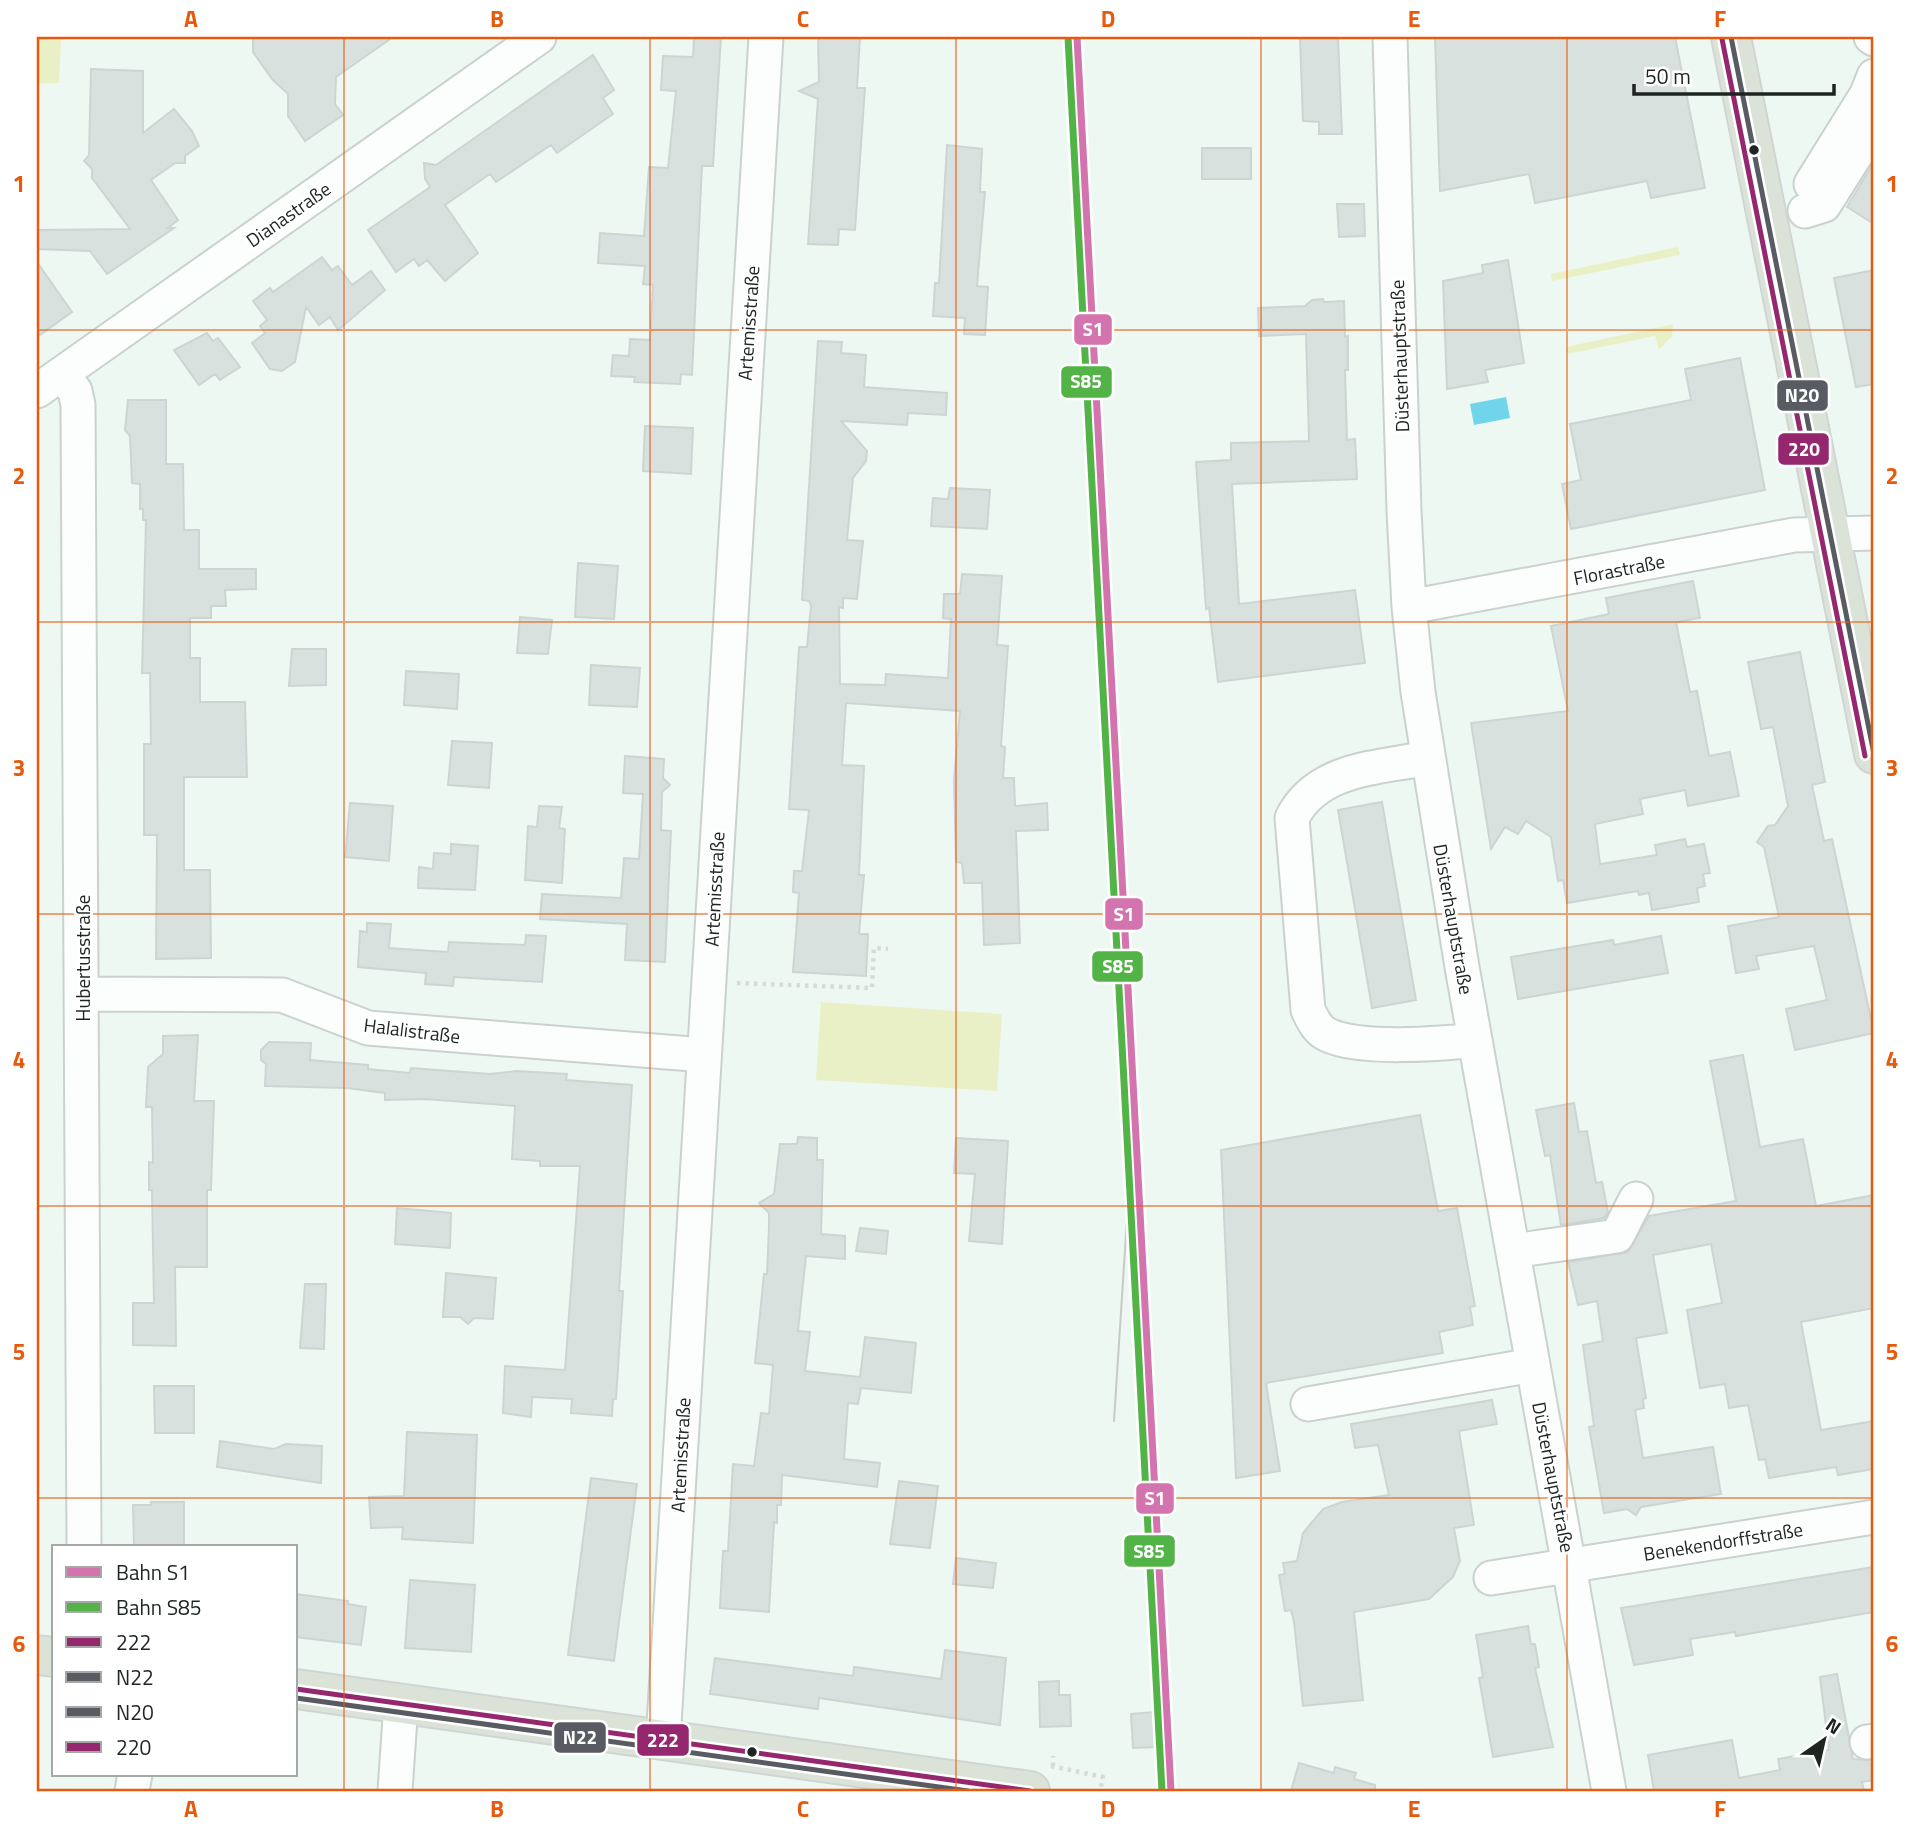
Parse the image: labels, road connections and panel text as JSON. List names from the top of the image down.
{
  "streets": {
    "street": [
      "Dianastraße",
      "Artemisstraße",
      "Düsterhauptstraße",
      "Florastraße",
      "Hubertusstraße",
      "Halalistraße",
      "Benekendorffstraße"
    ]
  },
  "crossings": [
    ["Dianastraße", "Hubertusstraße"],
    ["Artemisstraße", "Halalistraße"],
    ["Düsterhauptstraße", "Florastraße"],
    ["Düsterhauptstraße", "Benekendorffstraße"],
    ["Hubertusstraße", "Halalistraße"]
  ],
  "lines": [
    "rail line S1",
    "rail line S85",
    "transit line N20",
    "transit line 220",
    "transit line 222",
    "transit line N22"
  ],
  "legend": [
    "Bahn S1",
    "Bahn S85",
    "222",
    "N22",
    "N20",
    "220"
  ],
  "scale_bar": "50 m",
  "north": "top right",
  "grid": {
    "columns": [
      "A",
      "B",
      "C",
      "D",
      "E",
      "F"
    ],
    "rows": [
      "1",
      "2",
      "3",
      "4",
      "5",
      "6"
    ]
  }
}
